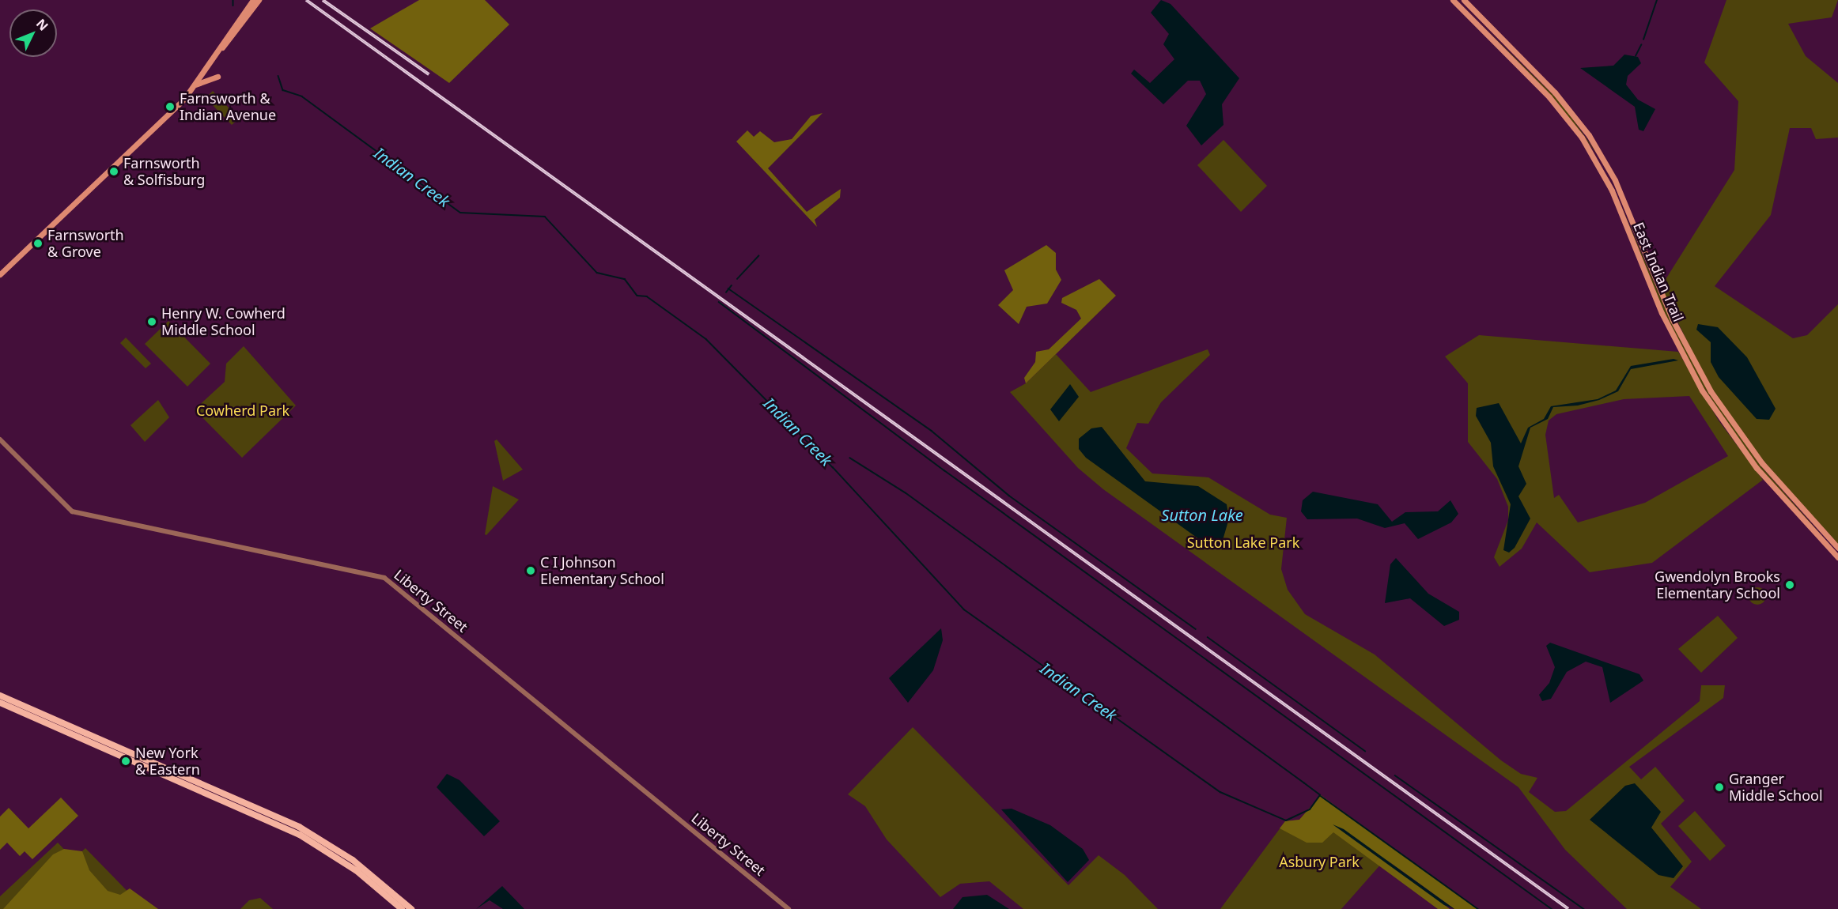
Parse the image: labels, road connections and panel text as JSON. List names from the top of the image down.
{
  "streets": {
    "main road": ["East Indian Trail"],
    "street": ["Liberty Street"]
  },
  "water": ["Indian Creek", "Sutton Lake"],
  "parks": ["Cowherd Park", "Sutton Lake Park", "Asbury Park"],
  "places": [
    "Farnsworth & Indian Avenue",
    "Farnsworth & Solfisburg",
    "Farnsworth & Grove",
    "Henry W. Cowherd Middle School",
    "C I Johnson Elementary School",
    "Gwendolyn Brooks Elementary School",
    "New York & Eastern",
    "Granger Middle School"
  ],
  "north": "top right"
}
